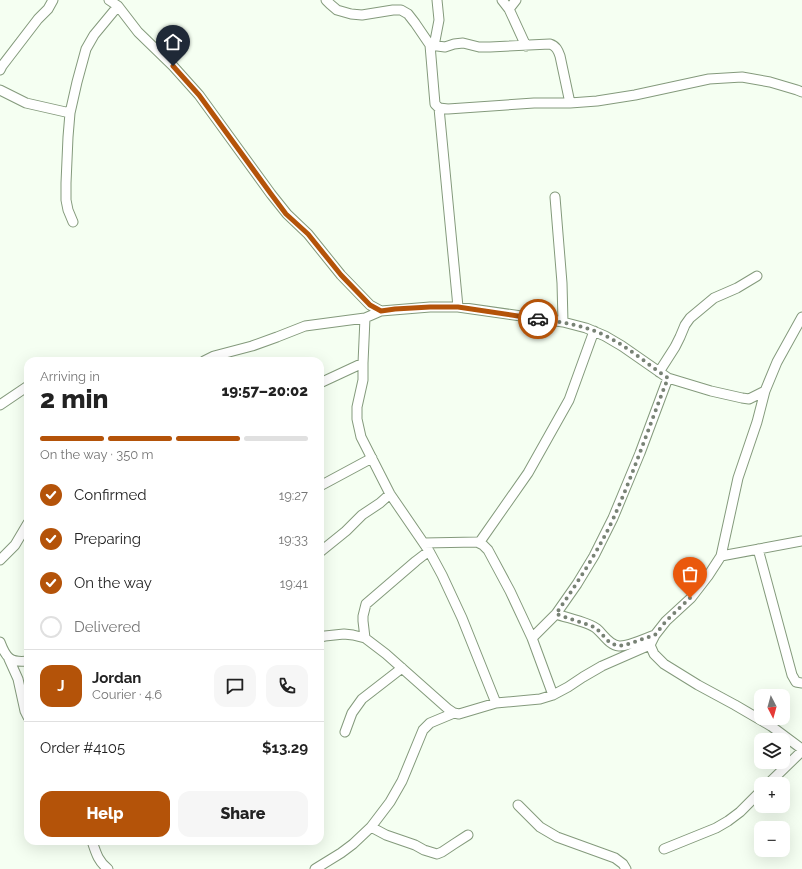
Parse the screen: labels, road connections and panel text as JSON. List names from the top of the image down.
{
  "north": "bottom",
  "page": {
    "heading": ["2 min", "Arriving in", "19:57–20:02"],
    "panel": [
      "Jordan",
      "Courier · 4.6",
      "Order #4105",
      "$13.29"
    ],
    "bar": "On the way · 350 m",
    "list": [
      ["Confirmed", "19:27"],
      ["Preparing", "19:33"],
      ["On the way", "19:41"],
      "Delivered"
    ],
    "round": "J",
    "map_buttons": ["+", "−"],
    "buttons": ["Help", "Share"]
  }
}
